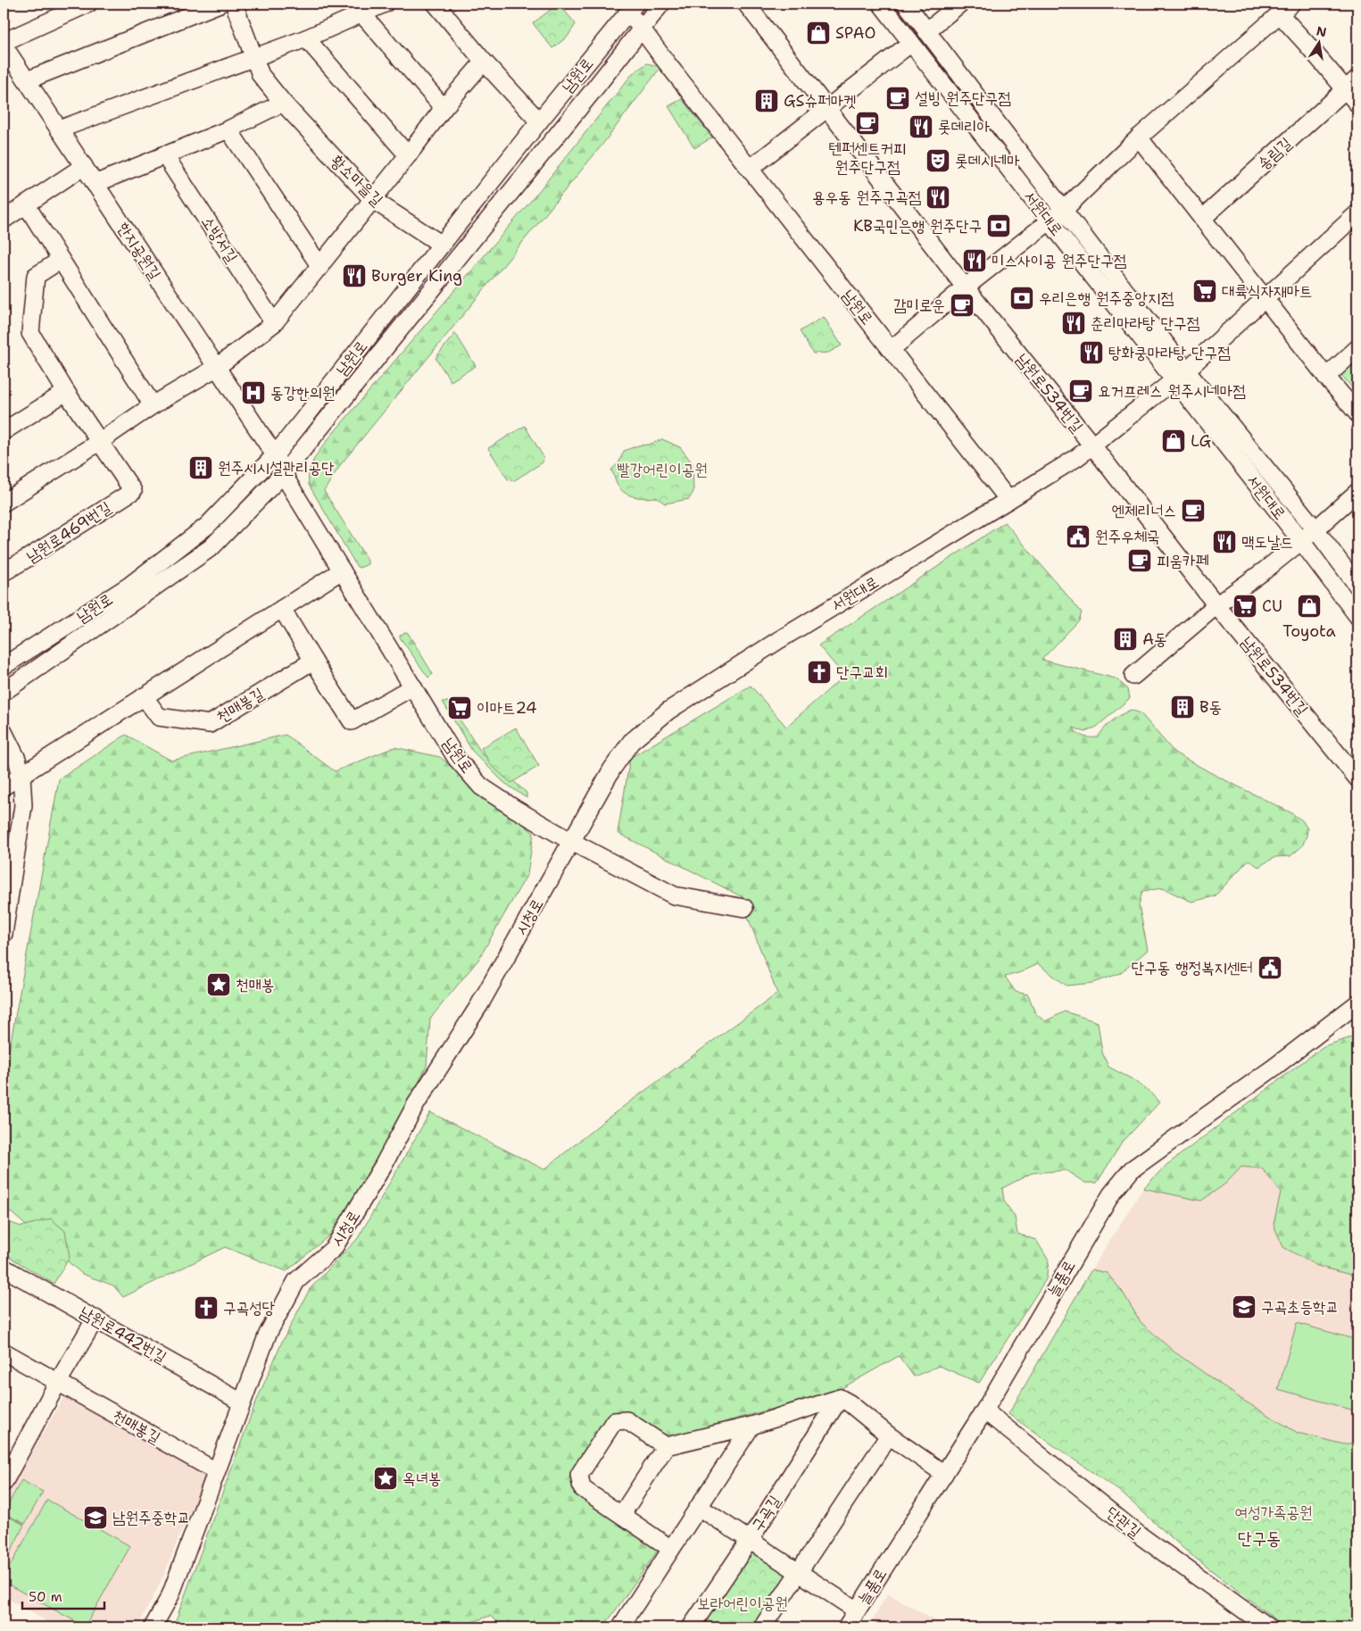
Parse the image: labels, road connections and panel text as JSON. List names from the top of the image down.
{
  "streets": {
    "street": [
      "남원로",
      "송림길",
      "황소마을길",
      "서원대로",
      "소방서길",
      "한지공원길",
      "남원로534번길",
      "남원로469번길",
      "천매봉길",
      "시청로",
      "늘품로",
      "남원로442번길",
      "구곡길",
      "단관길"
    ]
  },
  "crossings": [
    ["남원로", "황소마을길"],
    ["남원로", "서원대로"],
    ["남원로", "한지공원길"],
    ["남원로", "시청로"],
    ["서원대로", "남원로534번길"],
    ["서원대로", "시청로"],
    ["천매봉길", "시청로"],
    ["시청로", "남원로442번길"],
    ["늘품로", "단관길"]
  ],
  "districts": ["단구동"],
  "parks": ["빨강어린이공원", "여성가족공원", "보라어린이공원"],
  "places": {
    "shop": ["SPAO", "LG", "Toyota"],
    "cafe": [
      "설빙 원주단구점",
      "텐퍼센트커피 원주단구점",
      "감미로운",
      "요거프레스 원주시네마점",
      "엔제리너스",
      "피움카페"
    ],
    "building": [
      "GS슈퍼마켓",
      "원주시시설관리공단",
      "A동",
      "B동"
    ],
    "restaurant": [
      "롯데리아",
      "용우동 원주구곡점",
      "미스사이공 원주단구점",
      "Burger King",
      "춘리마라탕 단구점",
      "탕화쿵마라탕 단구점",
      "맥도날드"
    ],
    "theatre": ["롯데시네마"],
    "bank": ["KB국민은행 원주단구", "우리은행 원주중앙지점"],
    "supermarket": ["대륙식자재마트", "CU", "이마트24"],
    "hospital": ["동강한의원"],
    "public building": ["원주우체국", "단구동 행정복지센터"],
    "church": ["단구교회", "구곡성당"],
    "place": ["천매봉", "옥녀봉"],
    "school or university": ["구곡초등학교", "남원주중학교"]
  },
  "scale_bar": "50 m",
  "north": "top"
}
